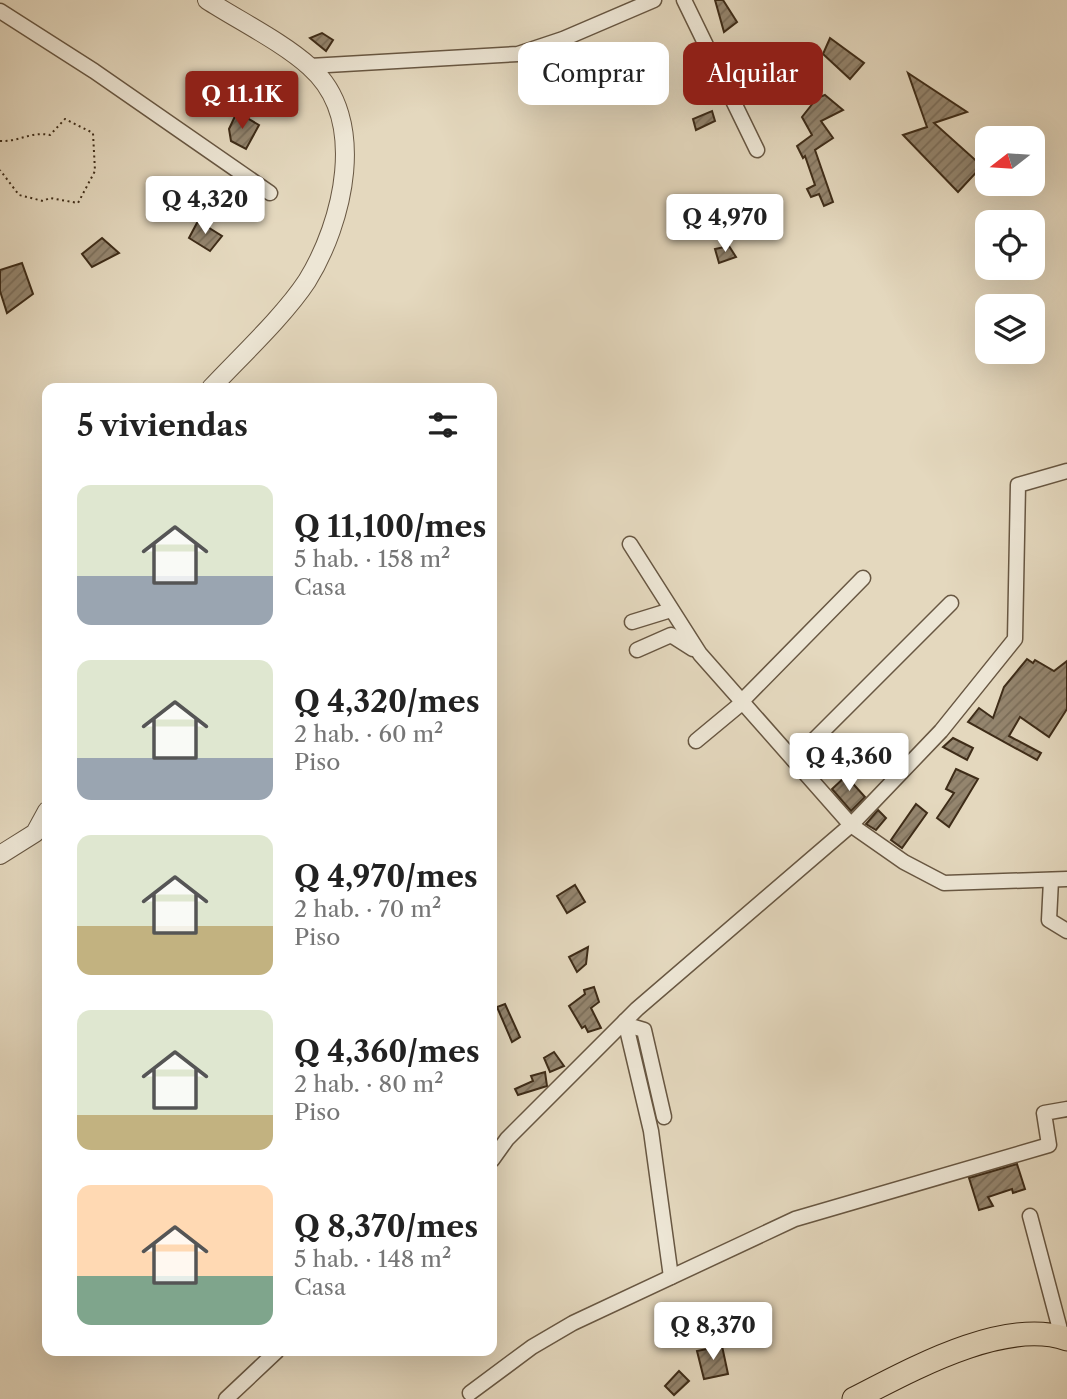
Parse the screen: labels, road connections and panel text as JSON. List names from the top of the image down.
{
  "north": "left",
  "page": {
    "chip": ["Comprar", "Alquilar"],
    "price": [
      "Q 11.1K",
      "Q 4,320",
      "Q 4,970",
      "Q 4,360",
      "Q 8,370"
    ],
    "heading": "5 viviendas",
    "list": [
      {
        "name": "Q 11,100/mes",
        "note": "5 hab. · 158 m² · Casa"
      },
      {
        "name": "Q 4,320/mes",
        "note": "2 hab. · 60 m² · Piso"
      },
      {
        "name": "Q 4,970/mes",
        "note": "2 hab. · 70 m² · Piso"
      },
      {
        "name": "Q 4,360/mes",
        "note": "2 hab. · 80 m² · Piso"
      },
      {
        "name": "Q 8,370/mes",
        "note": "5 hab. · 148 m² · Casa"
      }
    ]
  }
}
